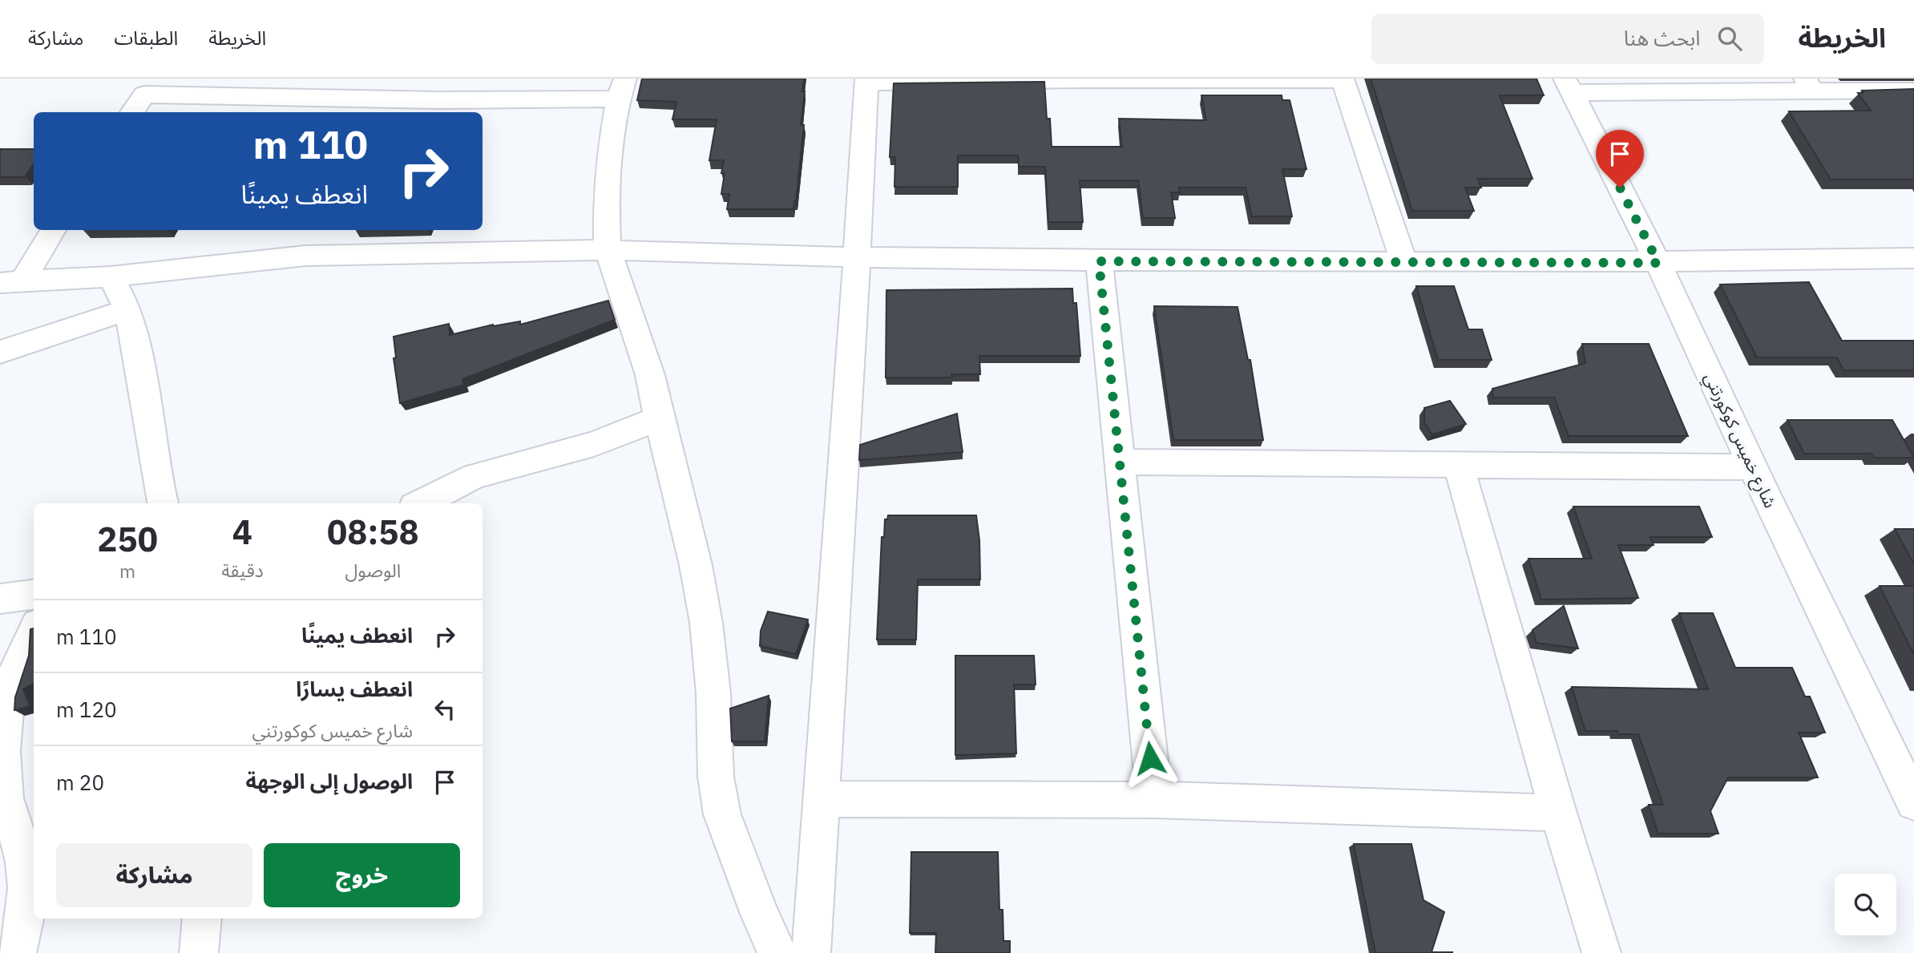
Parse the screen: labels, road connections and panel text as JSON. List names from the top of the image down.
{
  "streets": {
    "street": ["شارع خميس كوكورتني"]
  },
  "page": {
    "header": "الخريطة",
    "search": "ابحث هنا",
    "nav": ["الخريطة", "الطبقات", "مشاركة"],
    "turn": ["110 m", "انعطف يمينًا"],
    "eta": [
      "08:58",
      "الوصول",
      "4",
      "دقيقة",
      "250",
      "m"
    ],
    "list": [
      {
        "name": "انعطف يمينًا",
        "value": "110 m"
      },
      {
        "name": "انعطف يسارًا",
        "note": "شارع خميس كوكورتني",
        "value": "120 m"
      },
      {
        "name": "الوصول إلى الوجهة",
        "value": "20 m"
      }
    ],
    "buttons": ["خروج", "مشاركة"]
  }
}
